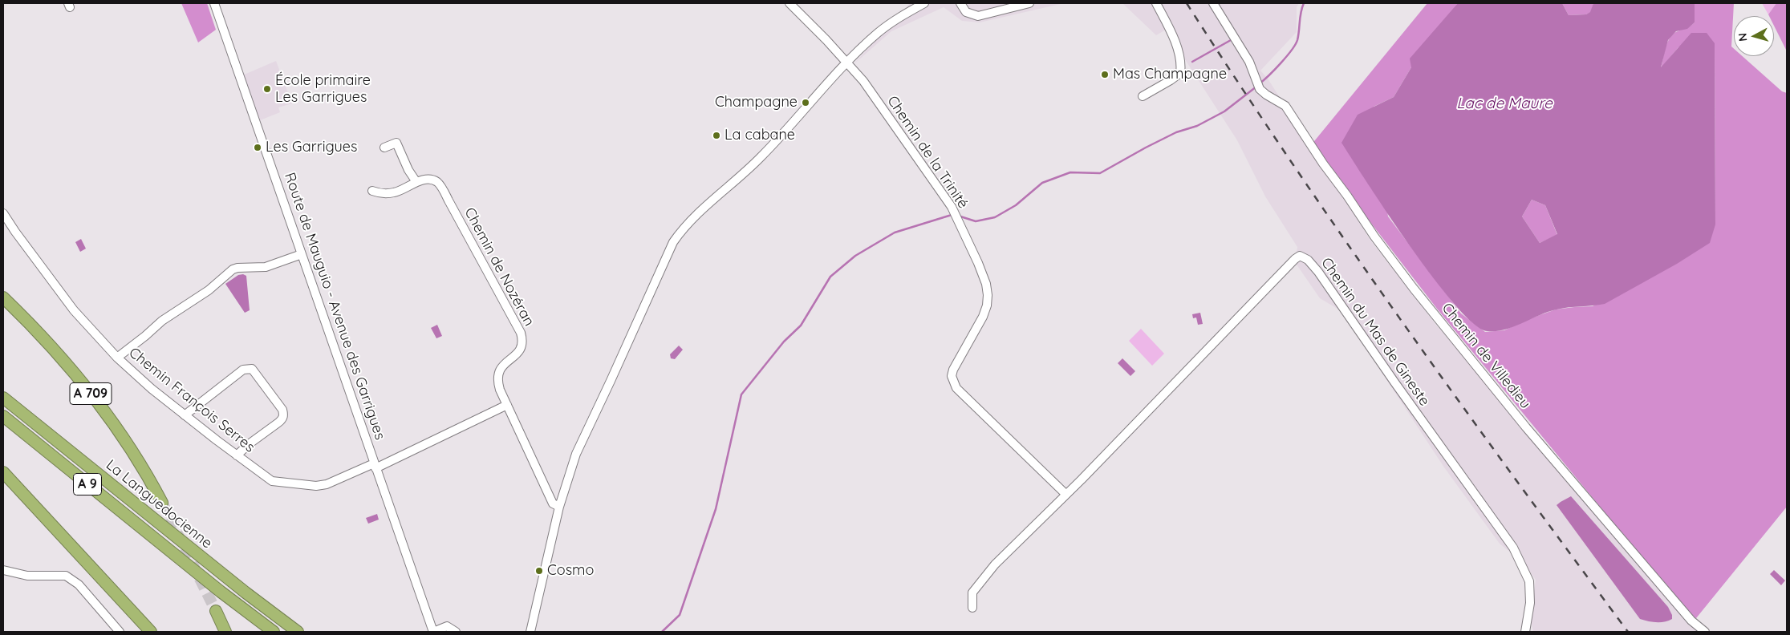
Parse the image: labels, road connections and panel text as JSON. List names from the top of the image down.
{
  "streets": {
    "highway": ["A 709", "A 9", "La Languedocienne"],
    "street": [
      "Chemin de la Trinité",
      "Chemin de Nozéran",
      "Route de Mauguio - Avenue des Garrigues",
      "Chemin du Mas de Gineste",
      "Chemin de Villedieu",
      "Chemin François Serres"
    ]
  },
  "crossings": [
    ["Chemin de la Trinité", "Chemin du Mas de Gineste"],
    ["Chemin de Nozéran", "Chemin François Serres"],
    ["Route de Mauguio - Avenue des Garrigues", "Chemin François Serres"]
  ],
  "water": ["Lac de Maure"],
  "places": [
    "Mas Champagne",
    "École primaire Les Garrigues",
    "Champagne",
    "La cabane",
    "Les Garrigues",
    "Cosmo"
  ],
  "north": "left"
}
